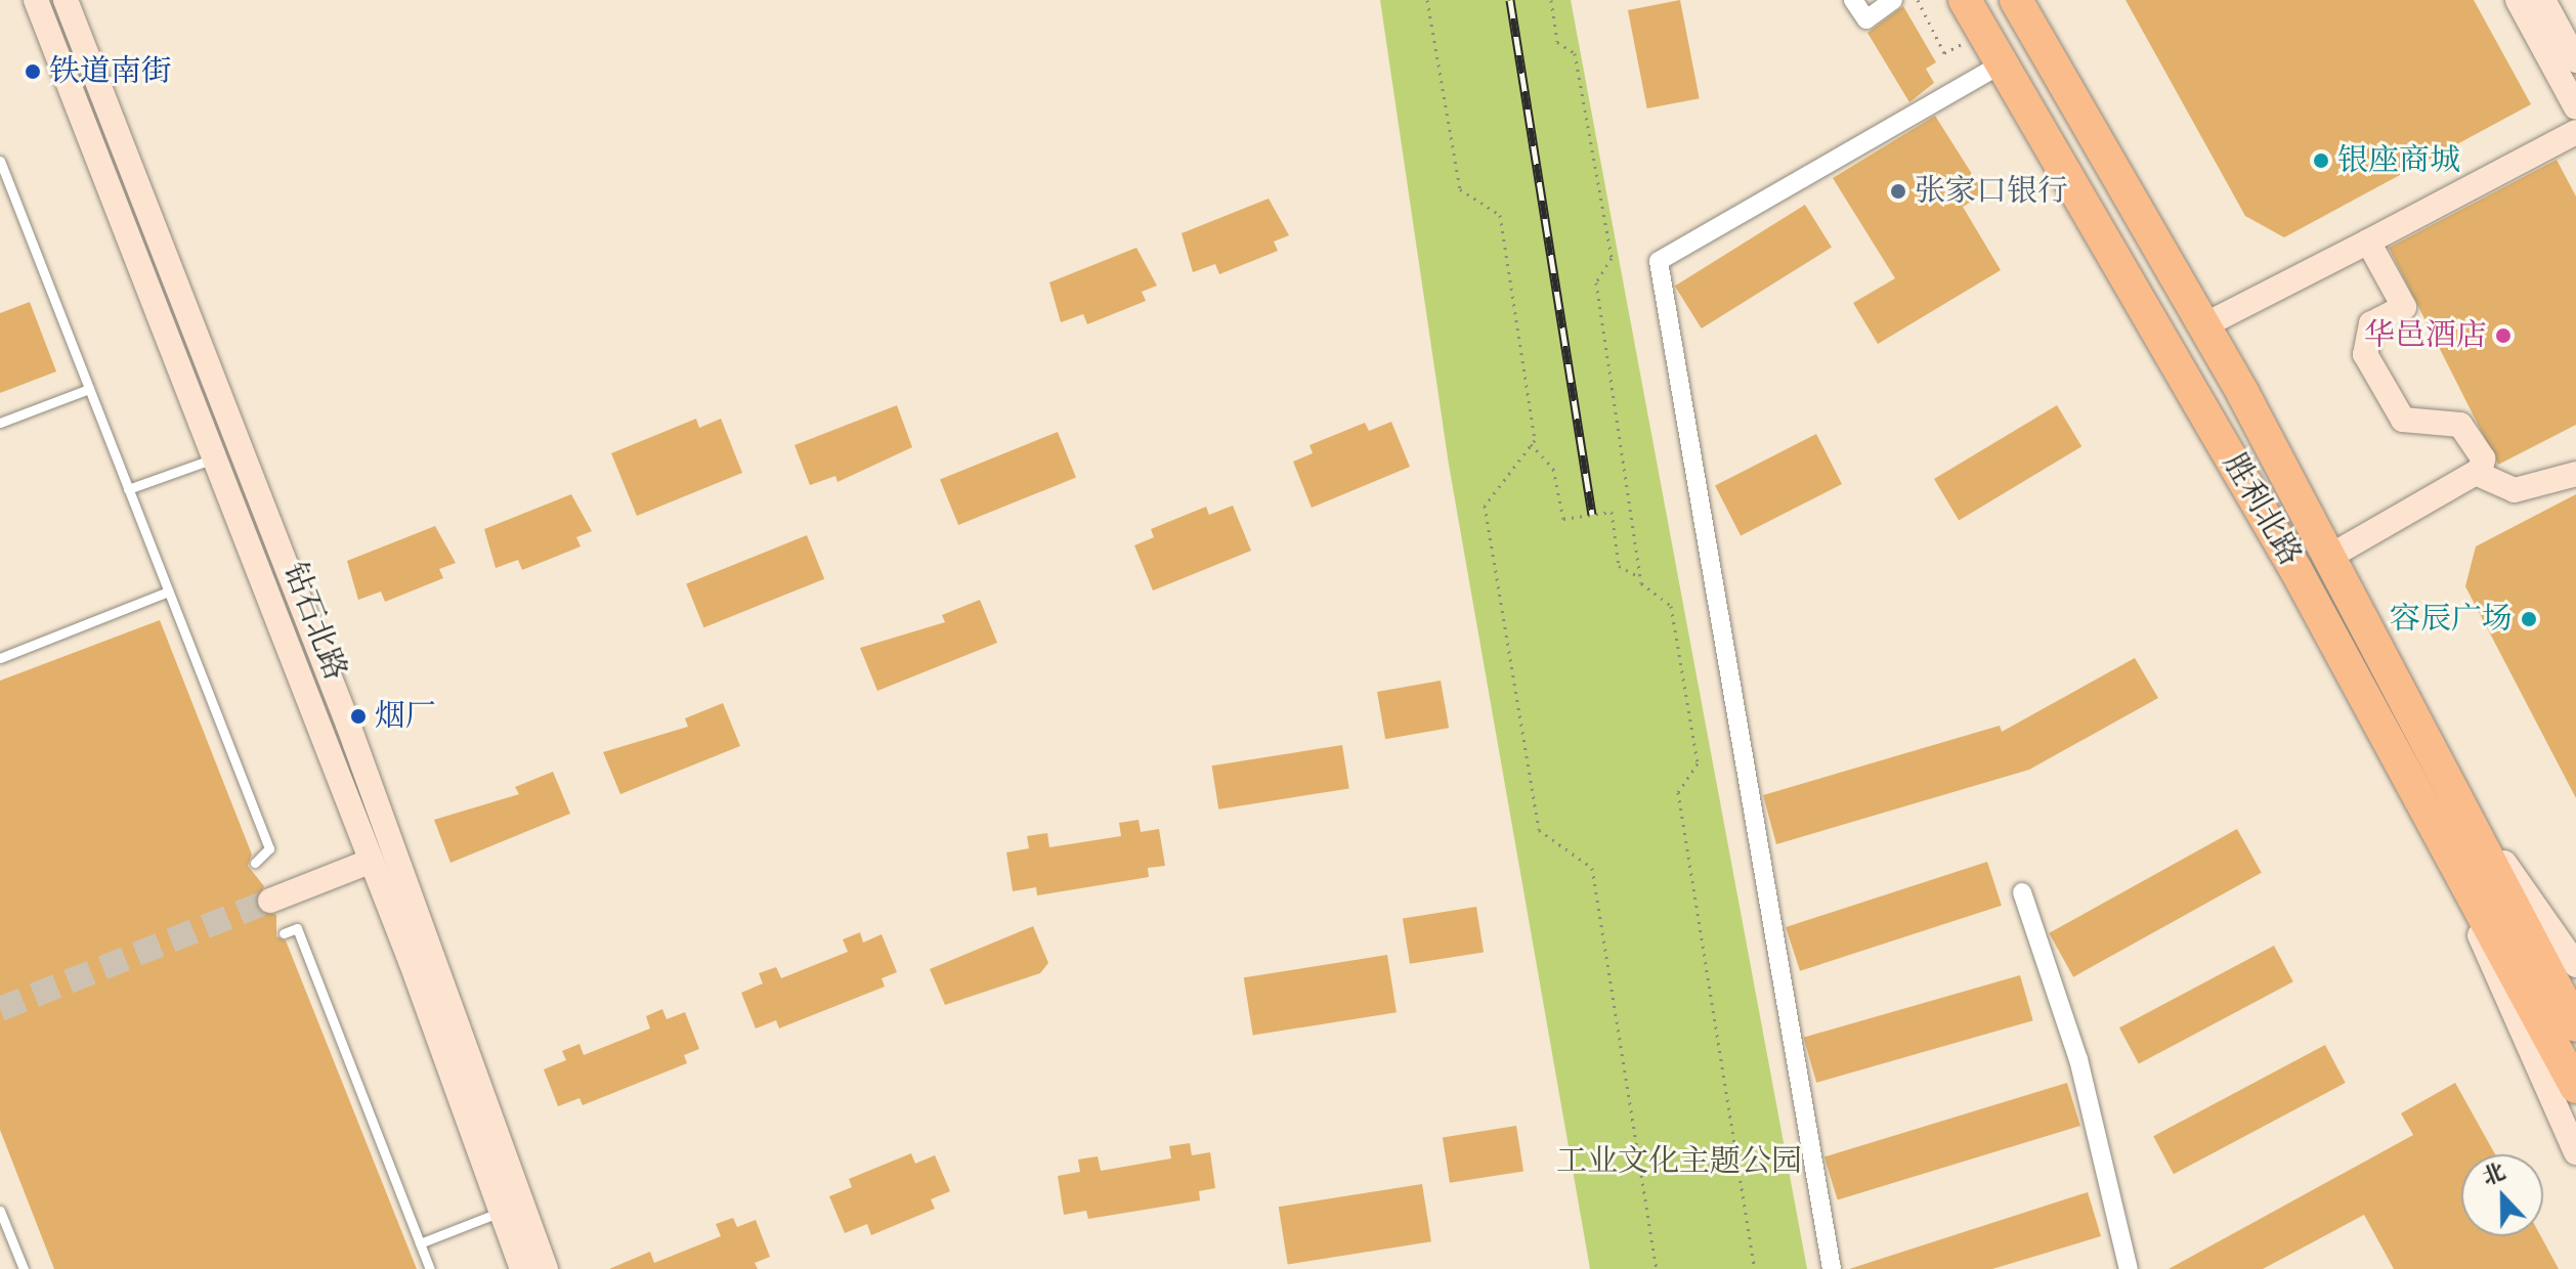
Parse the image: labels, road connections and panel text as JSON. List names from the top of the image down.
{
  "streets": {
    "highway": ["胜利北路"],
    "main road": ["钻石北路"]
  },
  "parks": ["工业文化主题公园"],
  "places": [
    "铁道南街",
    "银座商城",
    "张家口银行",
    "华邑酒店",
    "容辰广场",
    "烟厂"
  ],
  "north": "top"
}
